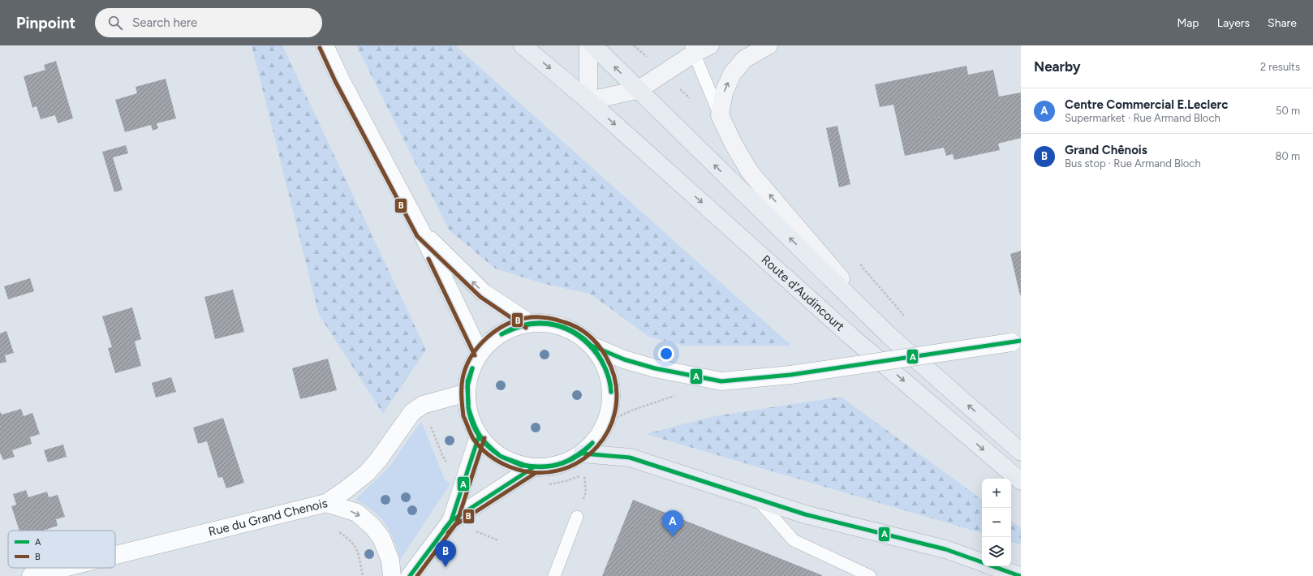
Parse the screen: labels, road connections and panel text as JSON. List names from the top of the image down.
{
  "streets": {
    "main road": ["Route d'Audincourt"],
    "street": ["Rue du Grand Chenois"]
  },
  "lines": ["transit line B", "transit line A"],
  "legend": ["A", "B"],
  "page": {
    "header": "Pinpoint",
    "search": "Search here",
    "nav": ["Map", "Layers", "Share"],
    "heading": ["Nearby", "2 results"],
    "list": [
      {
        "mark": "A",
        "name": "Centre Commercial E.Leclerc",
        "note": "Supermarket · Rue Armand Bloch",
        "value": "50 m"
      },
      {
        "mark": "B",
        "name": "Grand Chênois",
        "note": "Bus stop · Rue Armand Bloch",
        "value": "80 m"
      }
    ],
    "map_buttons": ["+", "−"],
    "pins": ["A", "B"]
  }
}
